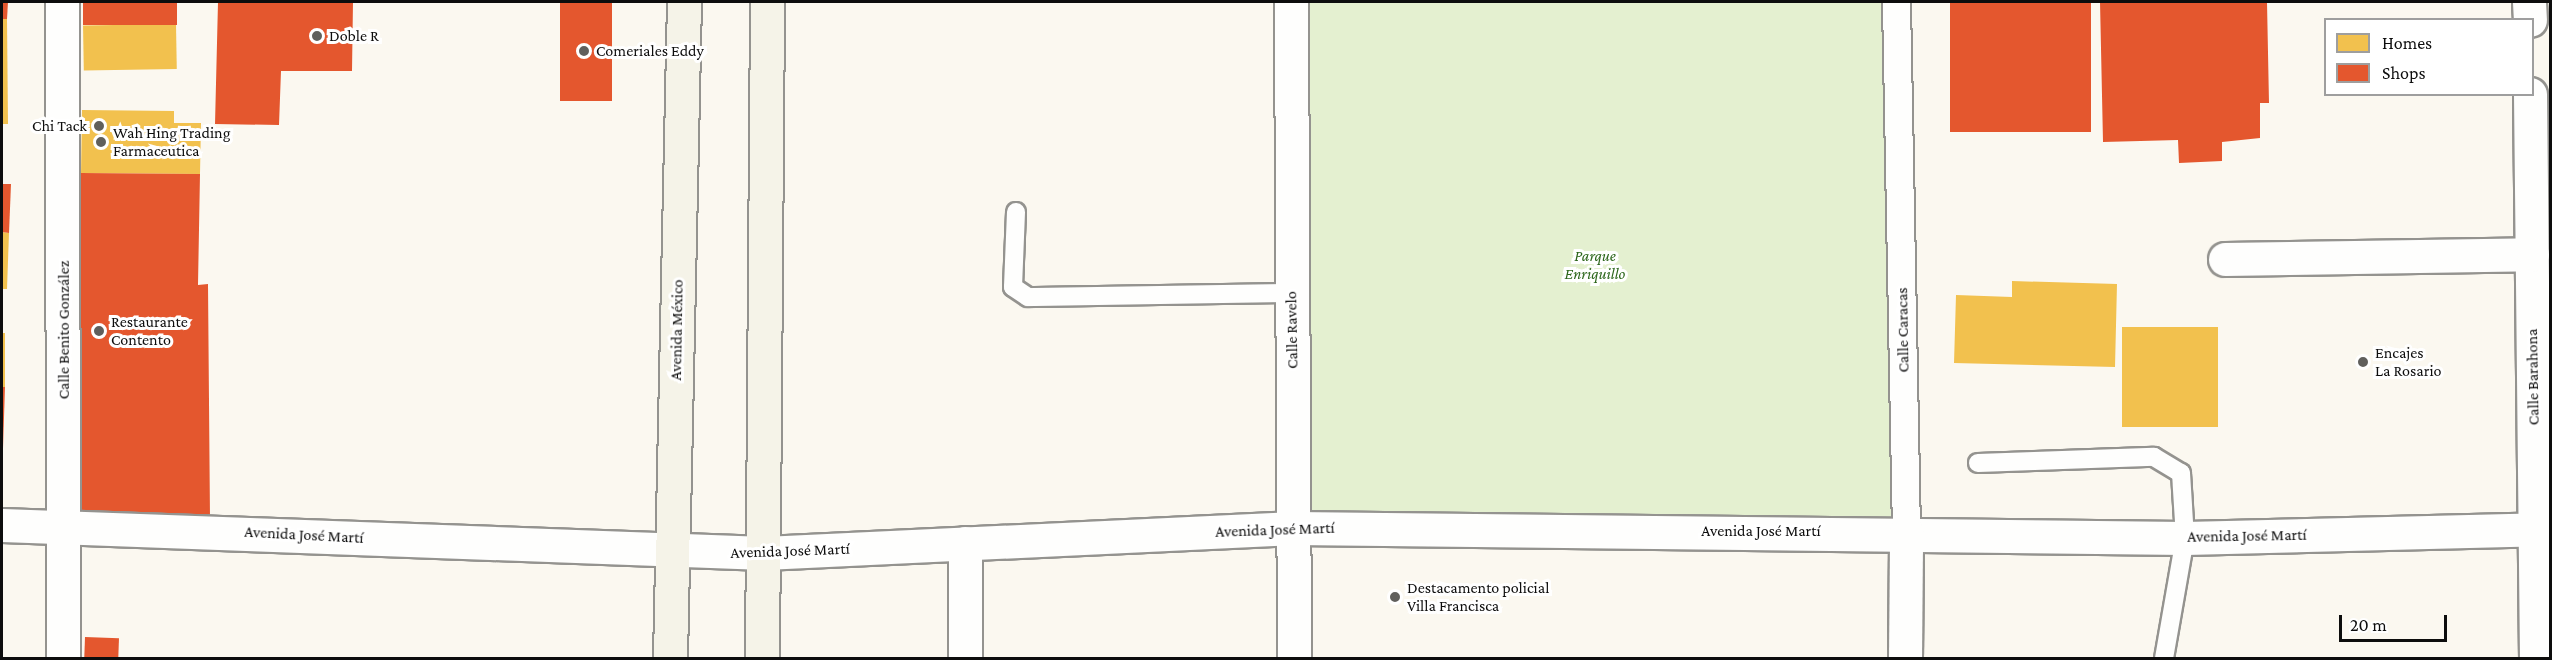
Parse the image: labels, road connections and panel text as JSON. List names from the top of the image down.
{
  "streets": {
    "main road": ["Avenida México"],
    "street": [
      "Calle Benito González",
      "Calle Ravelo",
      "Calle Caracas",
      "Calle Barahona",
      "Avenida José Martí"
    ]
  },
  "crossings": [
    ["Calle Benito González", "Avenida José Martí"],
    ["Avenida México", "Avenida José Martí"],
    ["Calle Ravelo", "Avenida José Martí"],
    ["Calle Caracas", "Avenida José Martí"],
    ["Calle Barahona", "Avenida José Martí"]
  ],
  "parks": ["Parque Enriquillo"],
  "places": [
    "Doble R",
    "Comeriales Eddy",
    "Chi Tack",
    "Wah Hing Trading Farmaceutica",
    "Restaurante Contento",
    "Encajes La Rosario",
    "Destacamento policial Villa Francisca"
  ],
  "legend": ["Homes", "Shops"],
  "scale_bar": "20 m"
}
